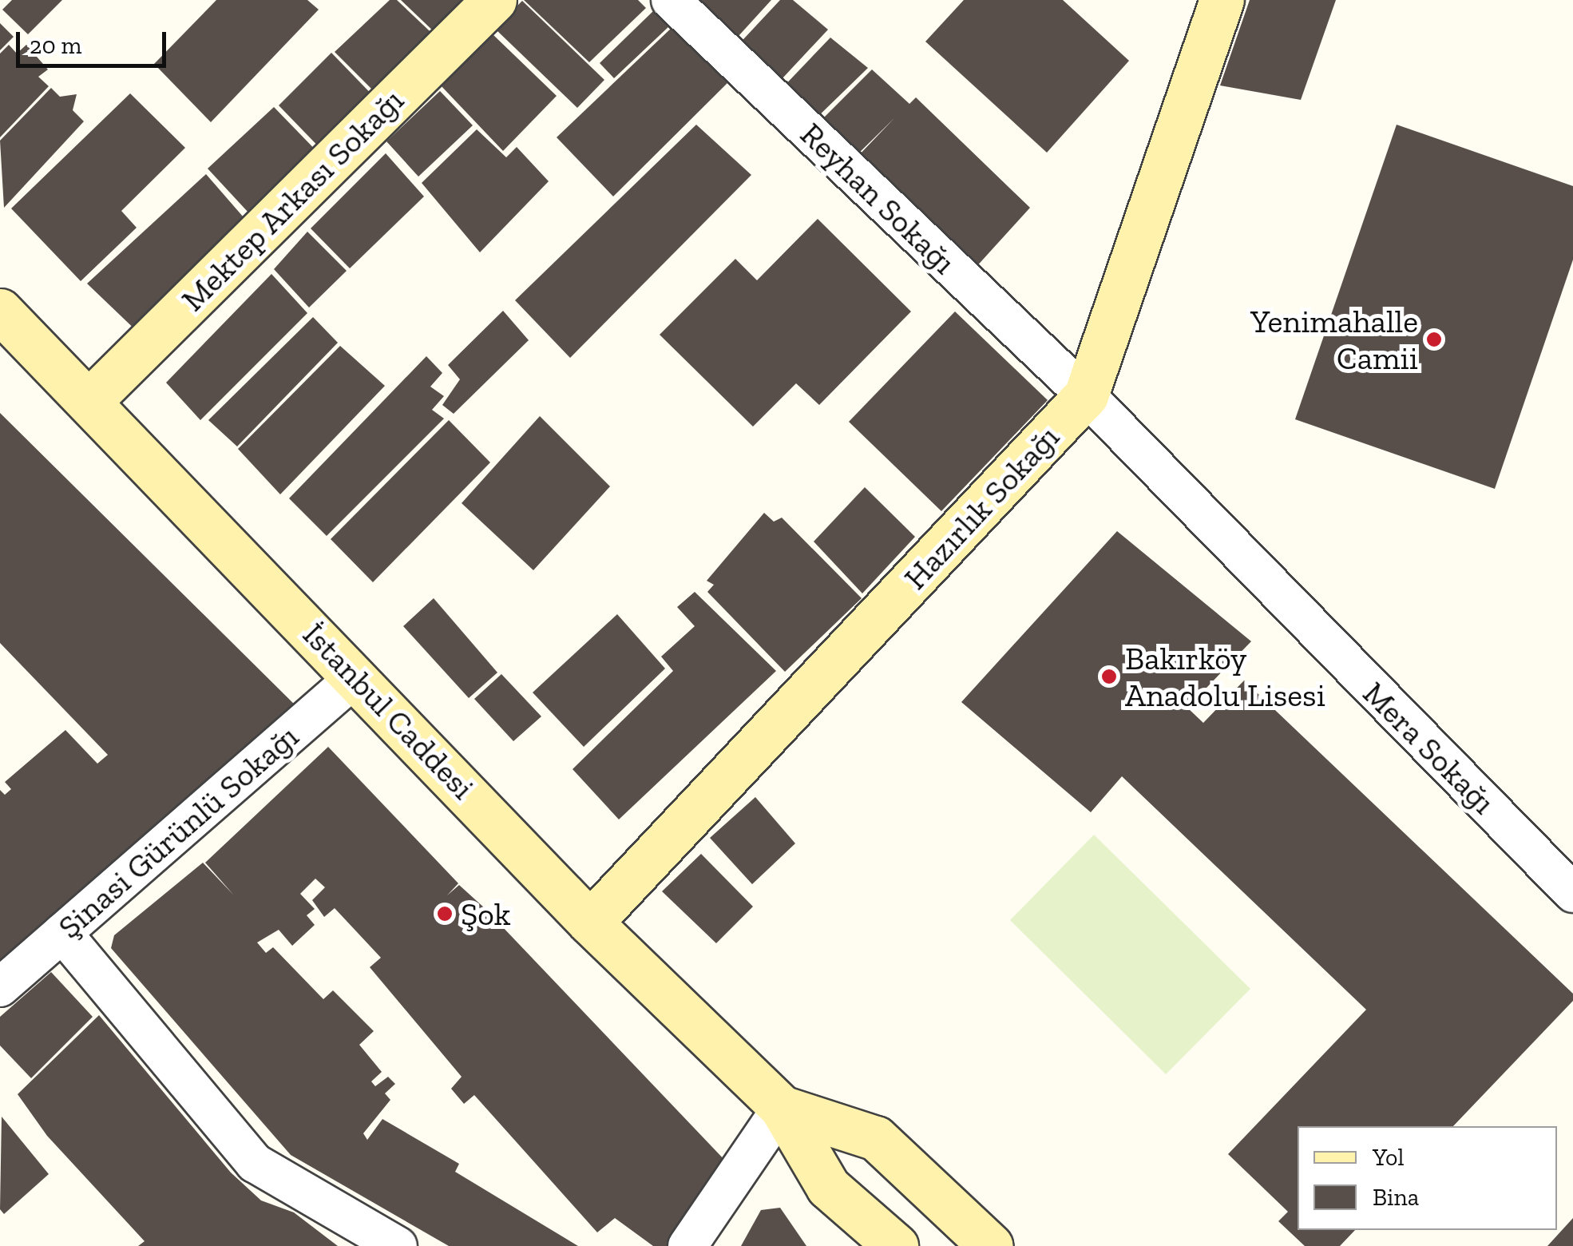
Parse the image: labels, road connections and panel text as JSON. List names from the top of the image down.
{
  "streets": {
    "street": [
      "Reyhan Sokağı",
      "Mektep Arkası Sokağı",
      "Hazırlık Sokağı",
      "İstanbul Caddesi",
      "Mera Sokağı",
      "Şinasi Gürünlü Sokağı"
    ]
  },
  "crossings": [
    ["Reyhan Sokağı", "Hazırlık Sokağı"],
    ["Reyhan Sokağı", "Mera Sokağı"],
    ["Mektep Arkası Sokağı", "İstanbul Caddesi"],
    ["Hazırlık Sokağı", "İstanbul Caddesi"],
    ["Hazırlık Sokağı", "Mera Sokağı"],
    ["İstanbul Caddesi", "Şinasi Gürünlü Sokağı"]
  ],
  "places": ["Yenimahalle Camii", "Bakırköy Anadolu Lisesi", "Şok"],
  "legend": ["Yol", "Bina"],
  "scale_bar": "20 m"
}
